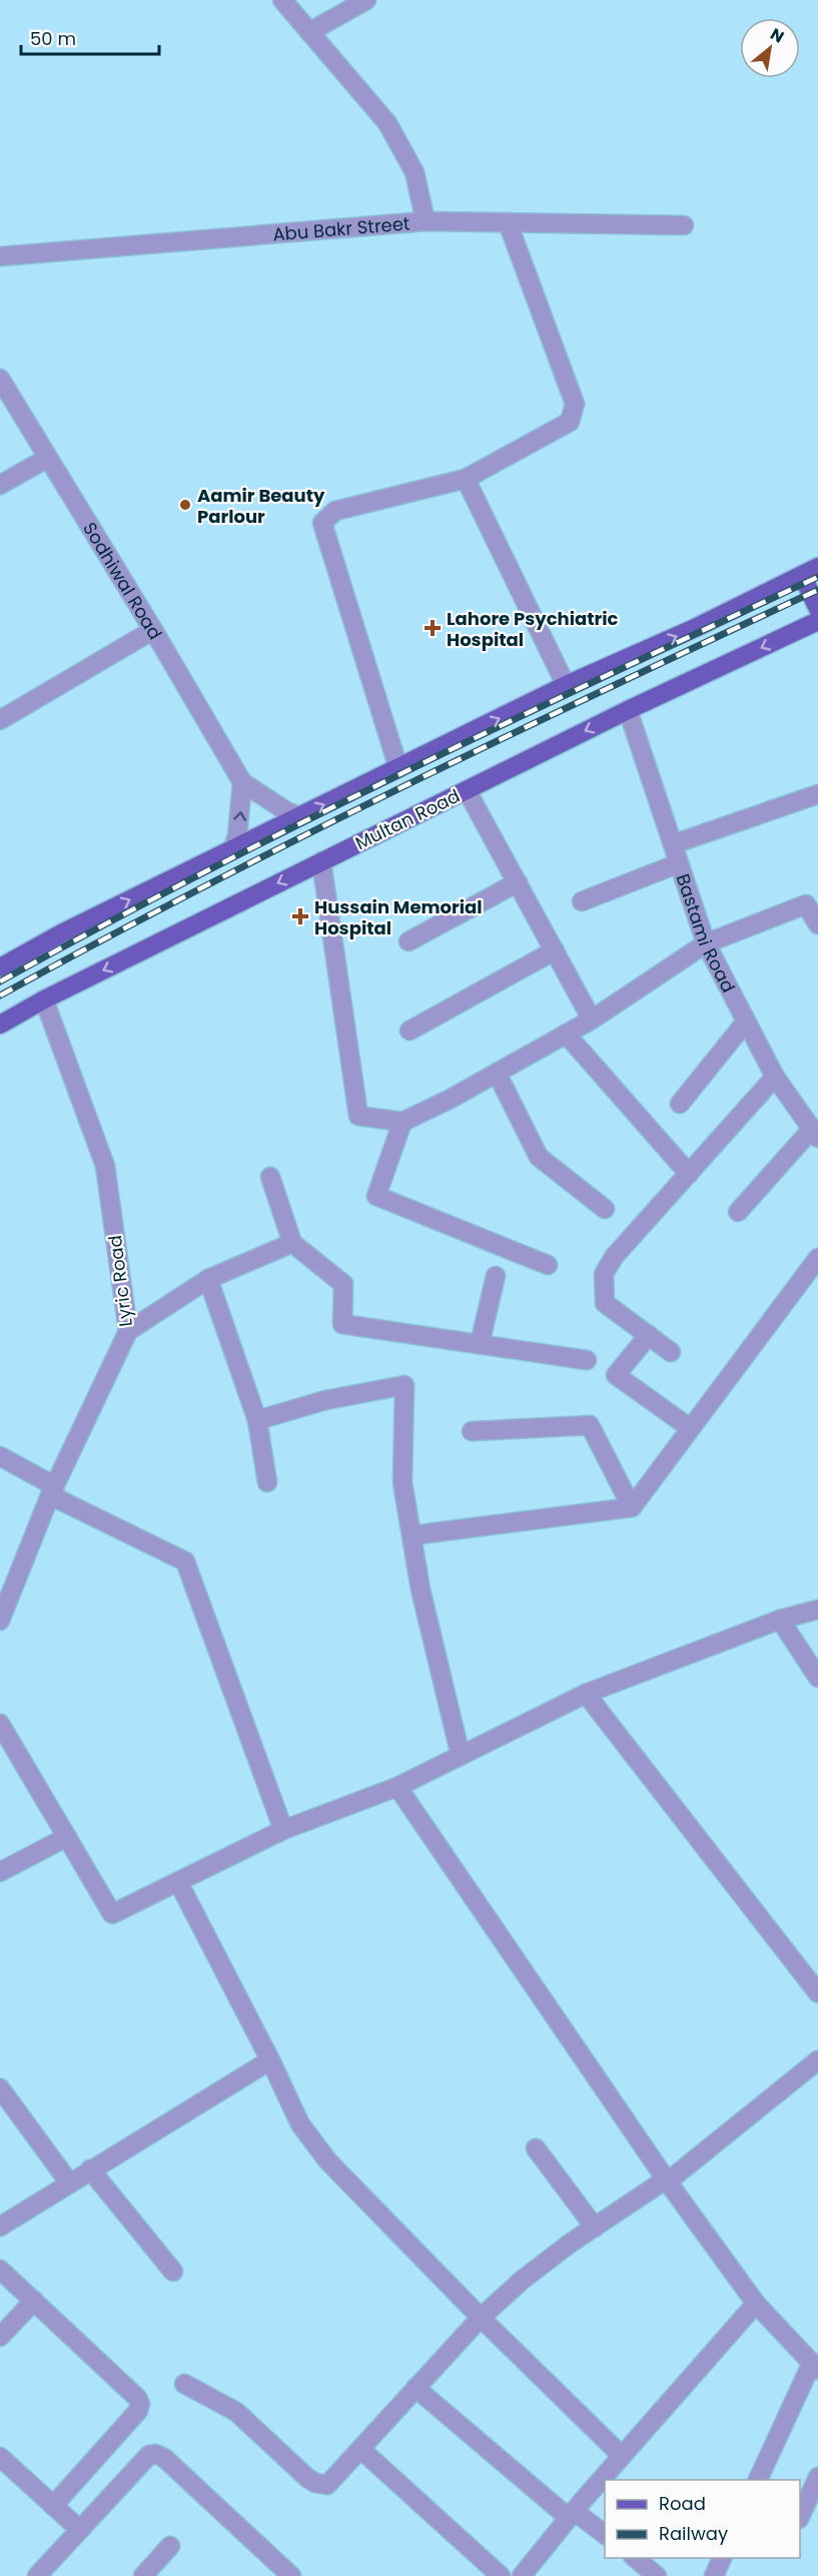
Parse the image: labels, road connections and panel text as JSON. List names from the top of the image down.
{
  "streets": {
    "main road": ["Multan Road"],
    "street": [
      "Abu Bakr Street",
      "Sodhiwal Road",
      "Bastami Road",
      "Lyric Road"
    ]
  },
  "crossings": [
    ["Multan Road", "Bastami Road"],
    ["Multan Road", "Lyric Road"]
  ],
  "places": {
    "other": ["Aamir Beauty Parlour"],
    "health": ["Lahore Psychiatric Hospital", "Hussain Memorial Hospital"]
  },
  "legend": ["Road", "Railway"],
  "scale_bar": "50 m",
  "north": "top right"
}
